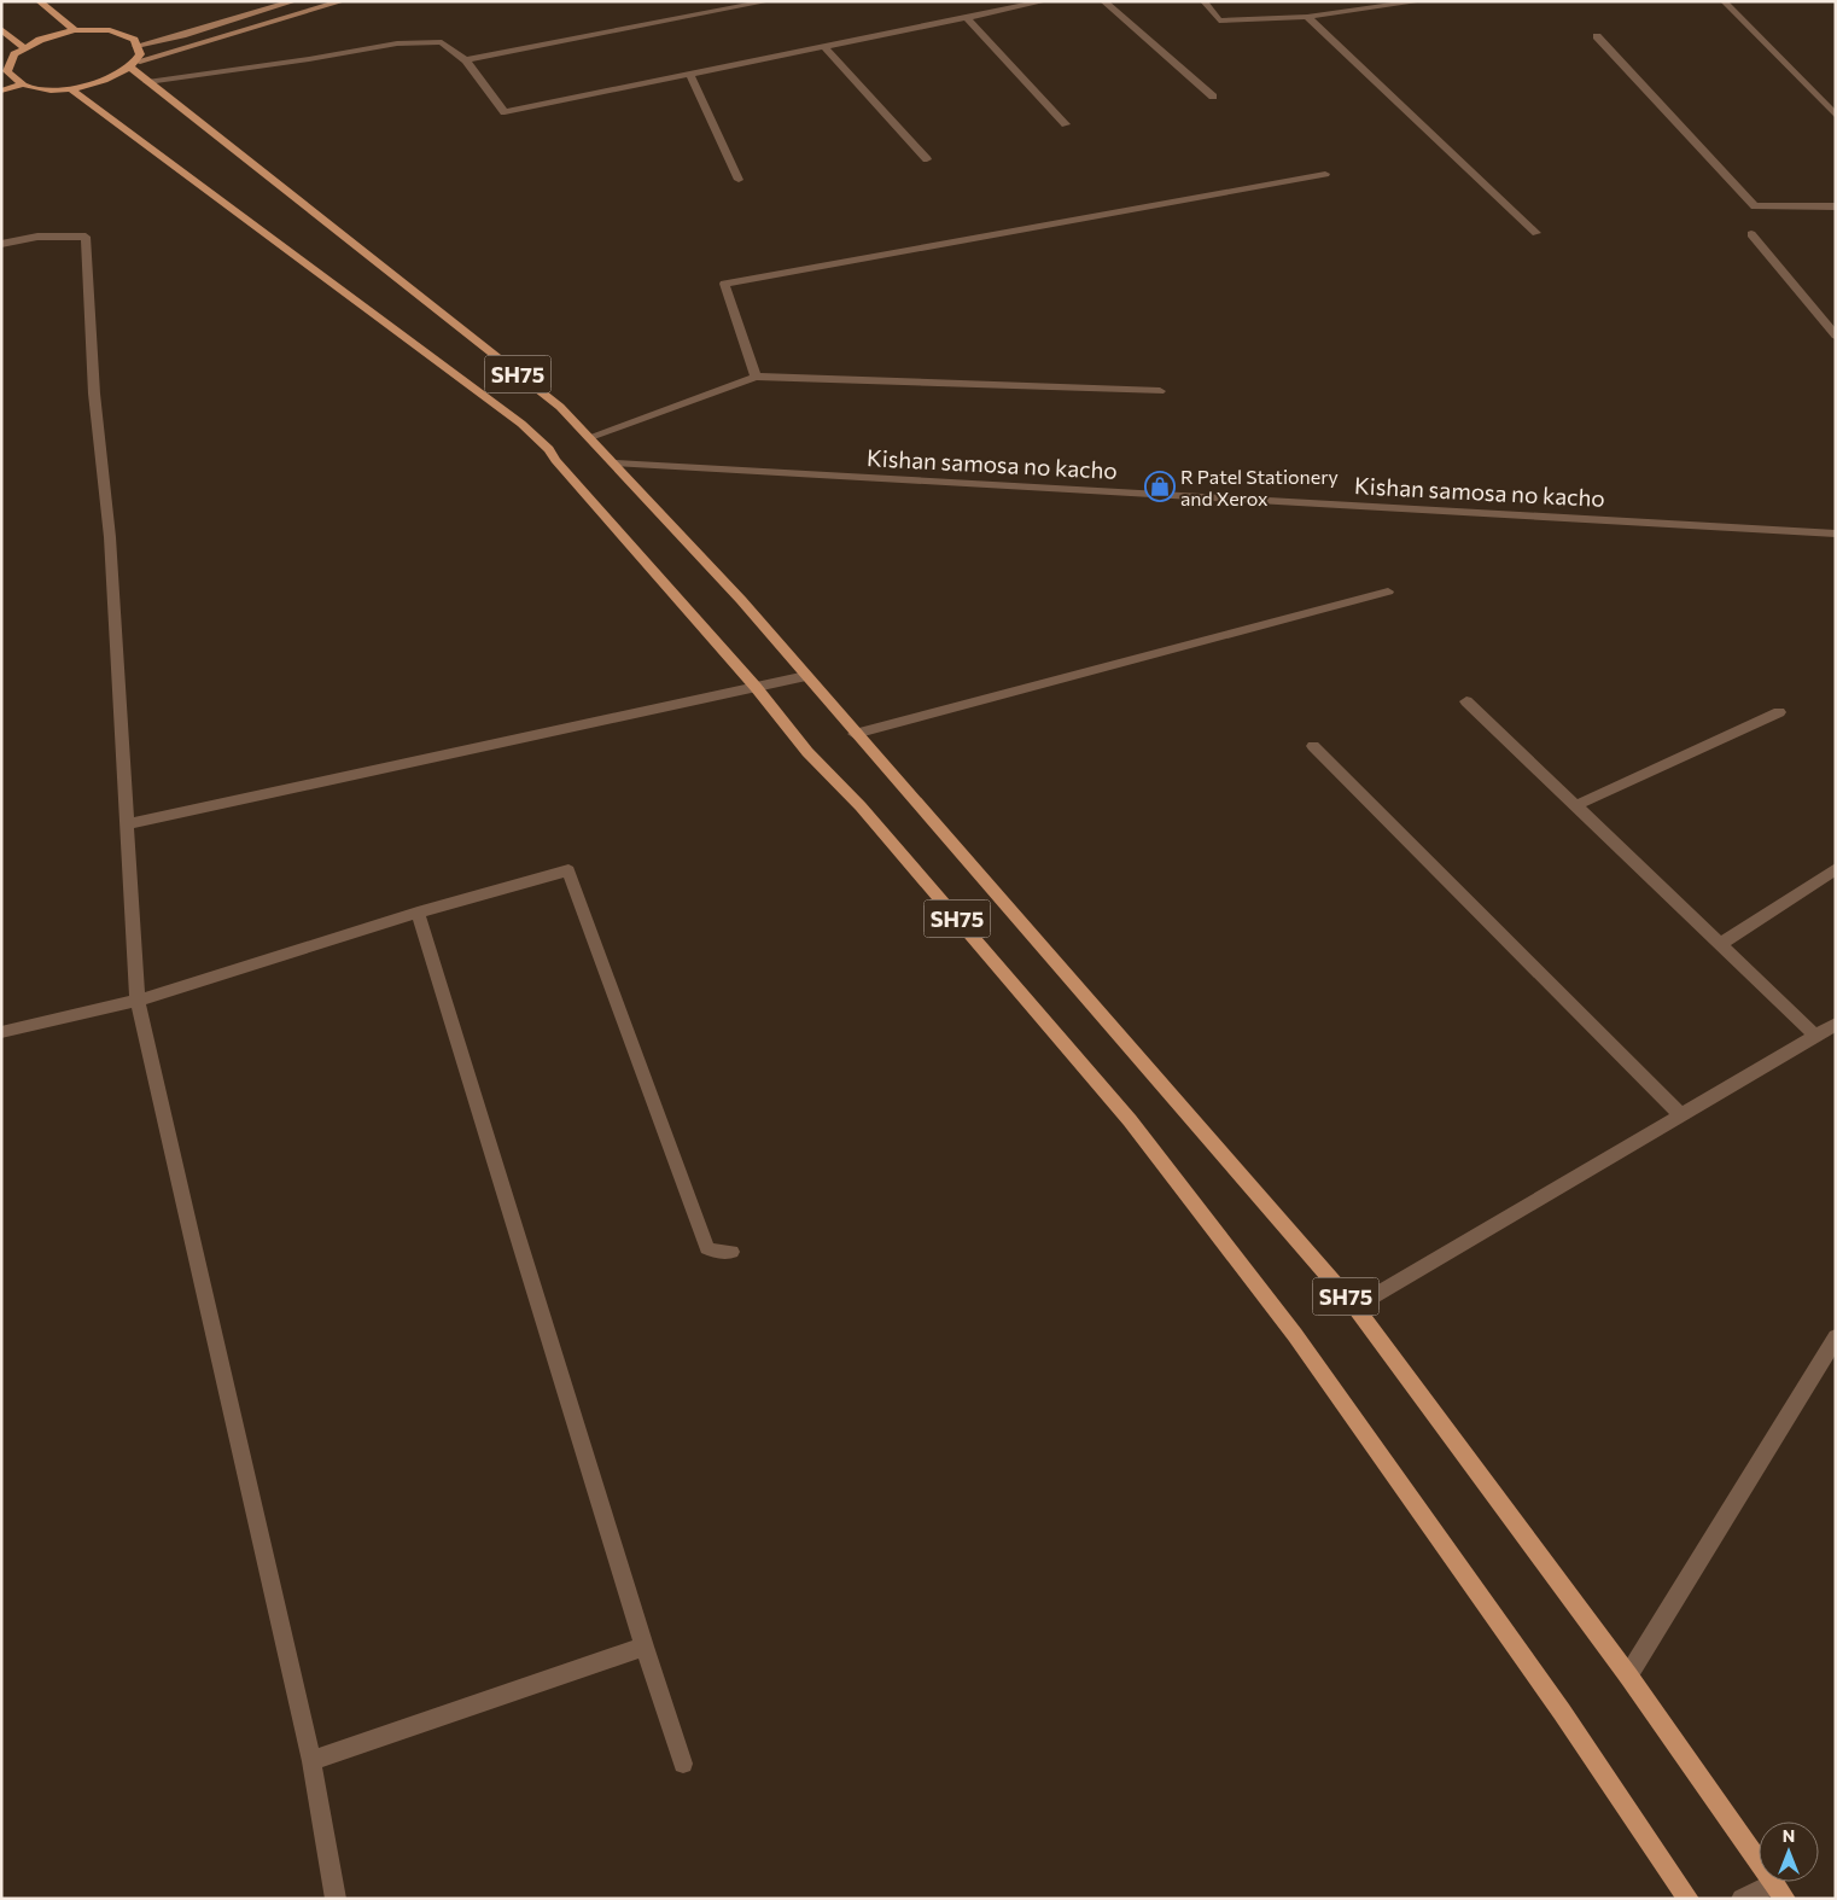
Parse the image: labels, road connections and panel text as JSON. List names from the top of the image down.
{
  "streets": {
    "main road": ["SH75"],
    "street": ["Kishan samosa no kacho"]
  },
  "crossings": [
    ["SH75", "Kishan samosa no kacho"]
  ],
  "places": {
    "shop": ["R Patel Stationery and Xerox"]
  },
  "north": "top"
}
